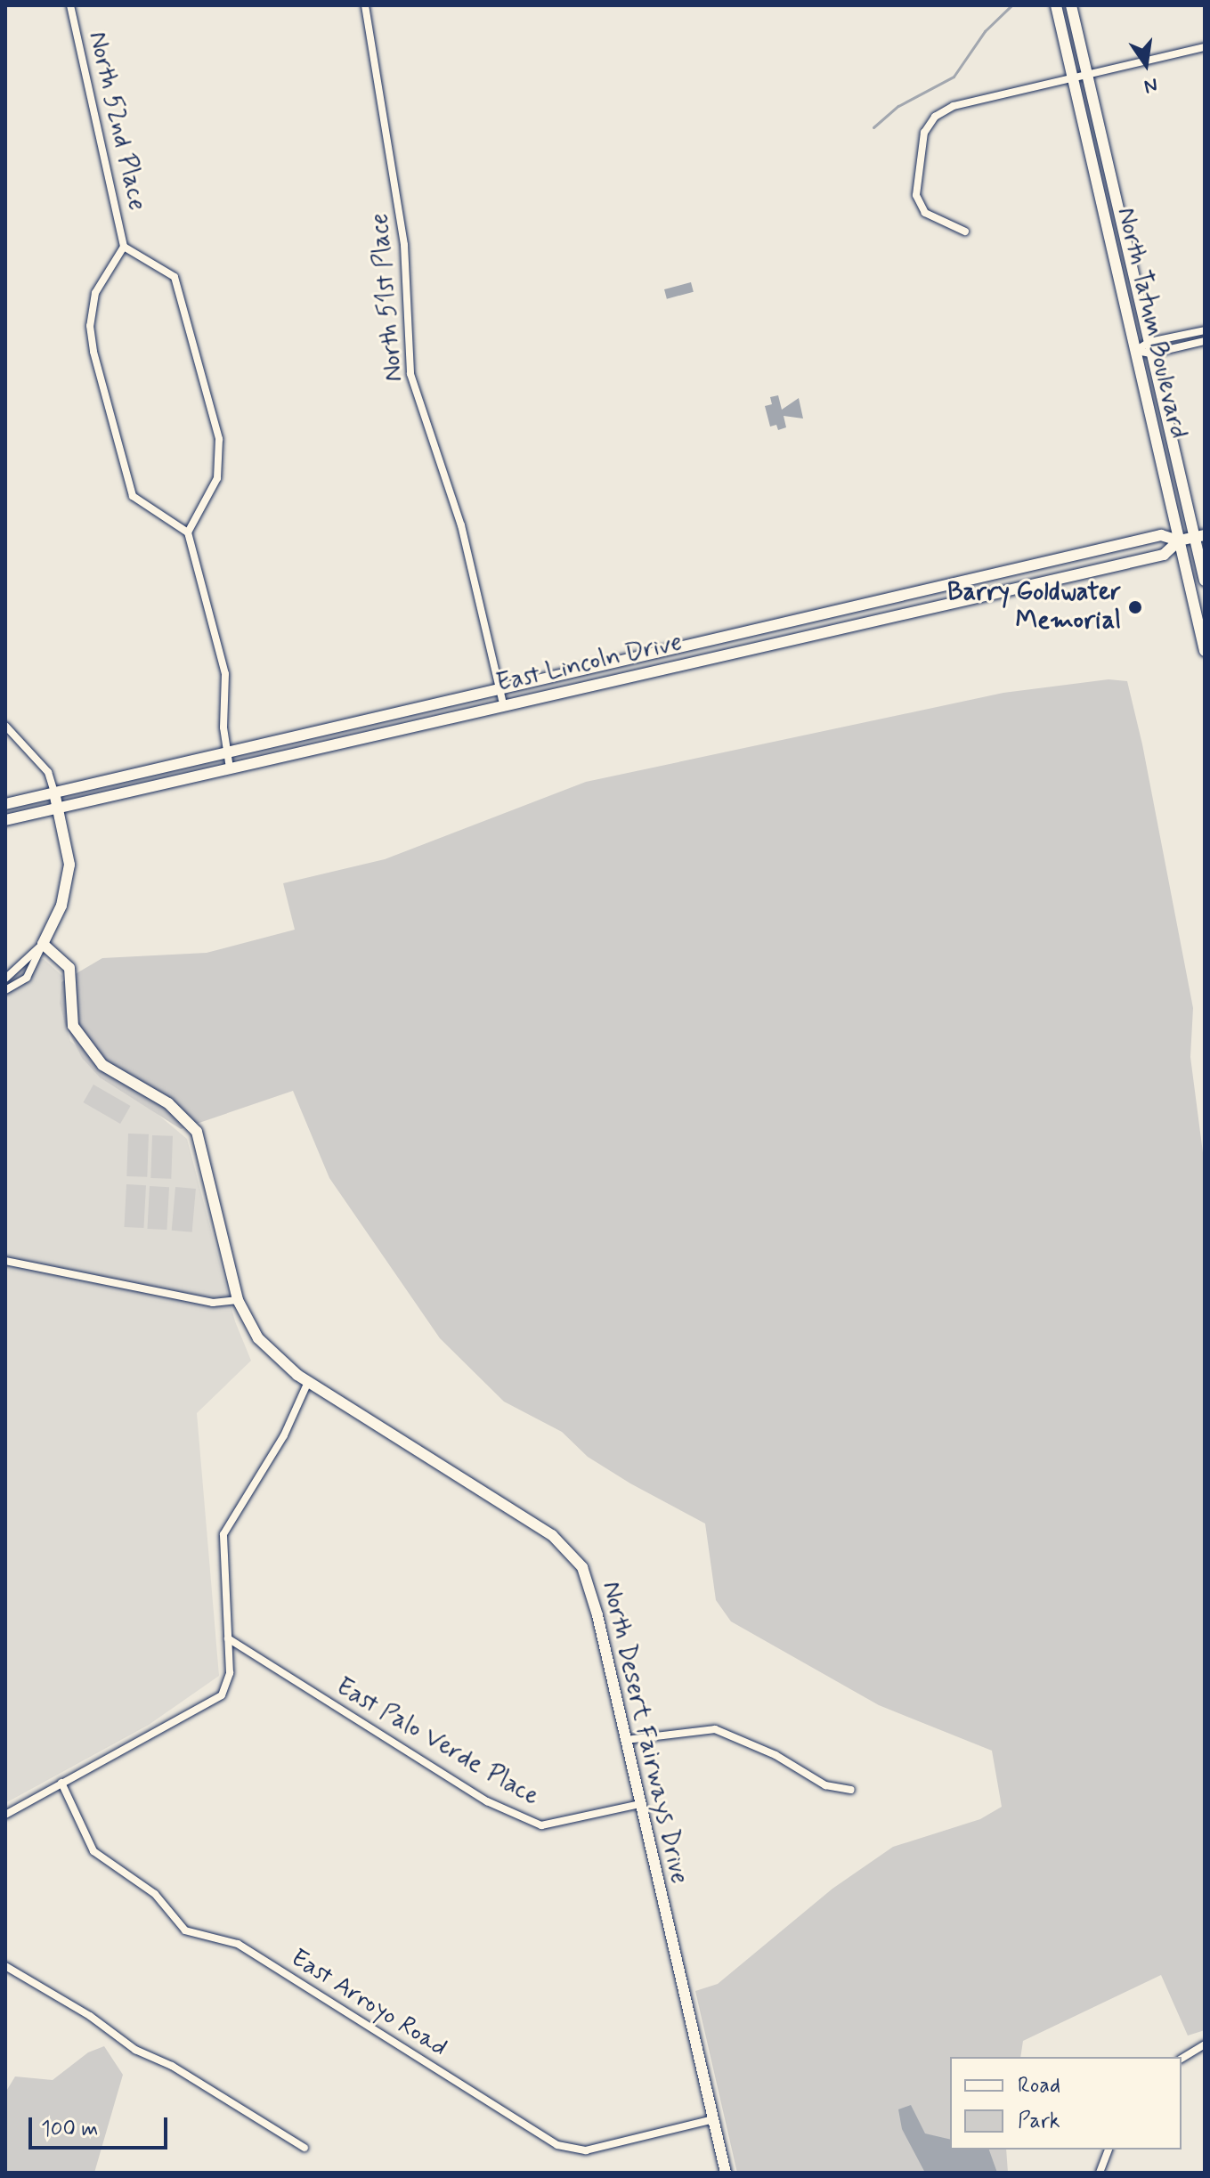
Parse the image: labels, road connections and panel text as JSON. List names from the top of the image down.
{
  "streets": {
    "main road": ["North Tatum Boulevard", "East Lincoln Drive", "North Desert Fairways Drive"],
    "street": [
      "North 52nd Place",
      "North 51st Place",
      "East Palo Verde Place",
      "East Arroyo Road"
    ]
  },
  "crossings": [
    ["North 51st Place", "East Lincoln Drive"],
    ["North Tatum Boulevard", "East Lincoln Drive"],
    ["North Desert Fairways Drive", "East Palo Verde Place"],
    ["North Desert Fairways Drive", "East Arroyo Road"]
  ],
  "places": ["Barry Goldwater Memorial"],
  "legend": ["Road", "Park"],
  "scale_bar": "100 m",
  "north": "bottom"
}
